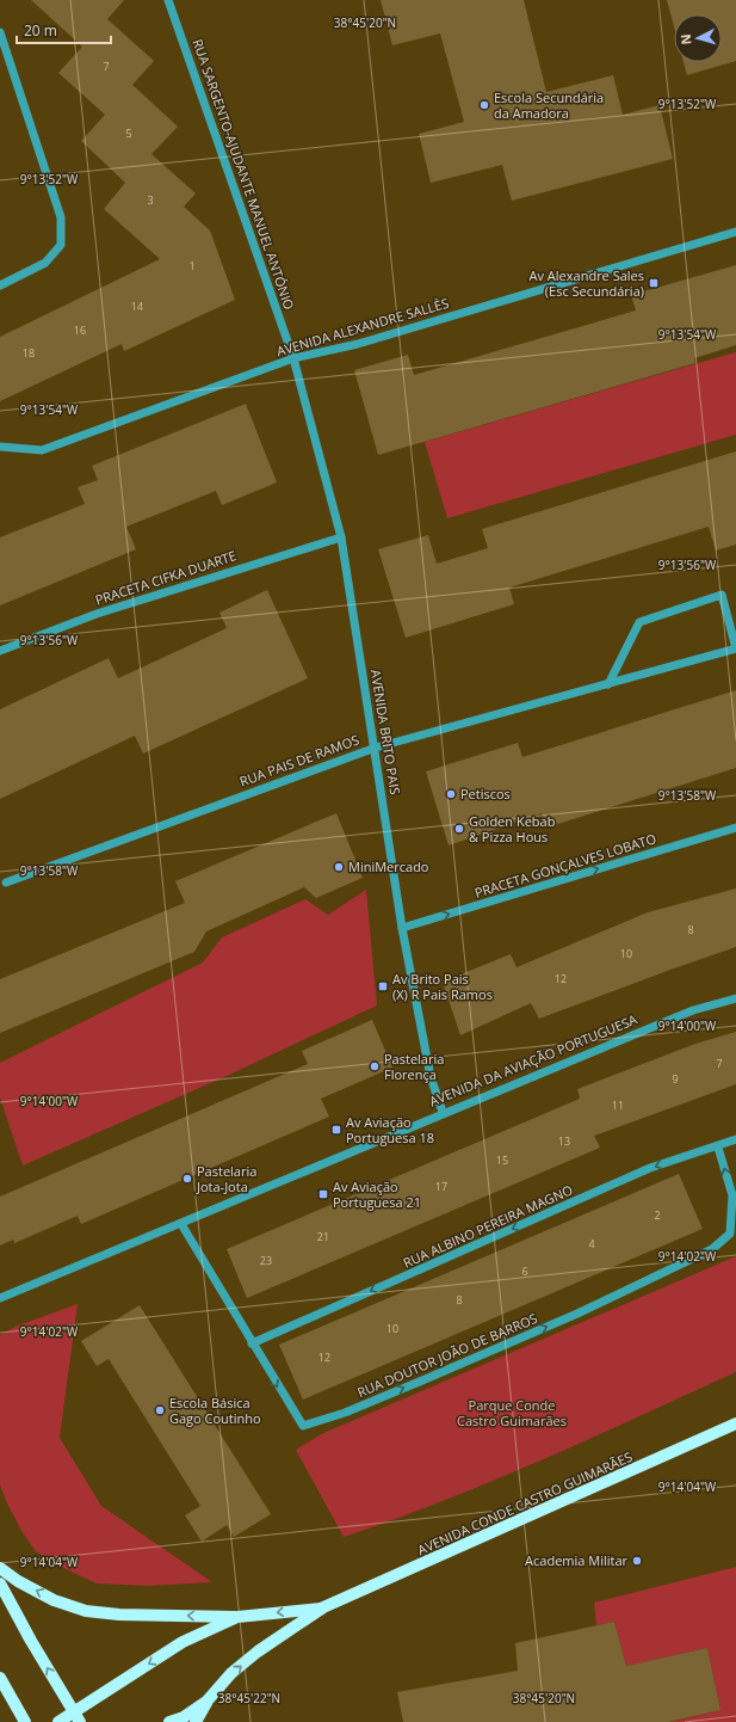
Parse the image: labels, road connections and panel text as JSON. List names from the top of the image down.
{
  "streets": {
    "main road": ["AVENIDA CONDE CASTRO GUIMARÃES"],
    "street": [
      "RUA SARGENTO-AJUDANTE MANUEL ANTÓNIO",
      "AVENIDA ALEXANDRE SALLÈS",
      "PRACETA CIFKA DUARTE",
      "AVENIDA BRITO PAIS",
      "RUA PAIS DE RAMOS",
      "PRACETA GONÇALVES LOBATO",
      "AVENIDA DA AVIAÇÃO PORTUGUESA",
      "RUA ALBINO PEREIRA MAGNO",
      "RUA DOUTOR JOÃO DE BARROS"
    ]
  },
  "crossings": [
    ["RUA SARGENTO-AJUDANTE MANUEL ANTÓNIO", "AVENIDA ALEXANDRE SALLÈS"],
    ["RUA SARGENTO-AJUDANTE MANUEL ANTÓNIO", "AVENIDA BRITO PAIS"],
    ["AVENIDA ALEXANDRE SALLÈS", "AVENIDA BRITO PAIS"],
    ["PRACETA CIFKA DUARTE", "AVENIDA BRITO PAIS"],
    ["AVENIDA BRITO PAIS", "RUA PAIS DE RAMOS"],
    ["AVENIDA BRITO PAIS", "PRACETA GONÇALVES LOBATO"],
    ["AVENIDA BRITO PAIS", "AVENIDA DA AVIAÇÃO PORTUGUESA"],
    ["AVENIDA DA AVIAÇÃO PORTUGUESA", "RUA DOUTOR JOÃO DE BARROS"],
    ["RUA ALBINO PEREIRA MAGNO", "RUA DOUTOR JOÃO DE BARROS"]
  ],
  "one_way": ["PRACETA GONÇALVES LOBATO", "RUA ALBINO PEREIRA MAGNO"],
  "parks": ["Parque Conde Castro Guimarães"],
  "places": {
    "other": [
      "Escola Secundária da Amadora",
      "Petiscos",
      "Golden Kebab & Pizza Hous",
      "MiniMercado",
      "Pastelaria Florença",
      "Pastelaria Jota-Jota",
      "Escola Básica Gago Coutinho",
      "Academia Militar"
    ],
    "transit": [
      "Av Alexandre Sales (Esc Secundária)",
      "Av Brito Pais (X) R Pais Ramos",
      "Av Aviação Portuguesa 18",
      "Av Aviação Portuguesa 21"
    ]
  },
  "house_numbers": [
    "7",
    "5",
    "3",
    "1",
    "14",
    "16",
    "18",
    "8",
    "10",
    "12",
    "7",
    "9",
    "11",
    "13",
    "15",
    "17",
    "2",
    "21",
    "4",
    "23",
    "6",
    "8",
    "10",
    "12"
  ],
  "scale_bar": "20 m",
  "north": "left",
  "coordinates": [
    "38°45'20\"N",
    "9°13'52\"W",
    "9°13'54\"W",
    "9°13'56\"W",
    "9°13'58\"W",
    "9°14'00\"W",
    "9°14'02\"W",
    "9°14'04\"W",
    "38°45'22\"N"
  ]
}
